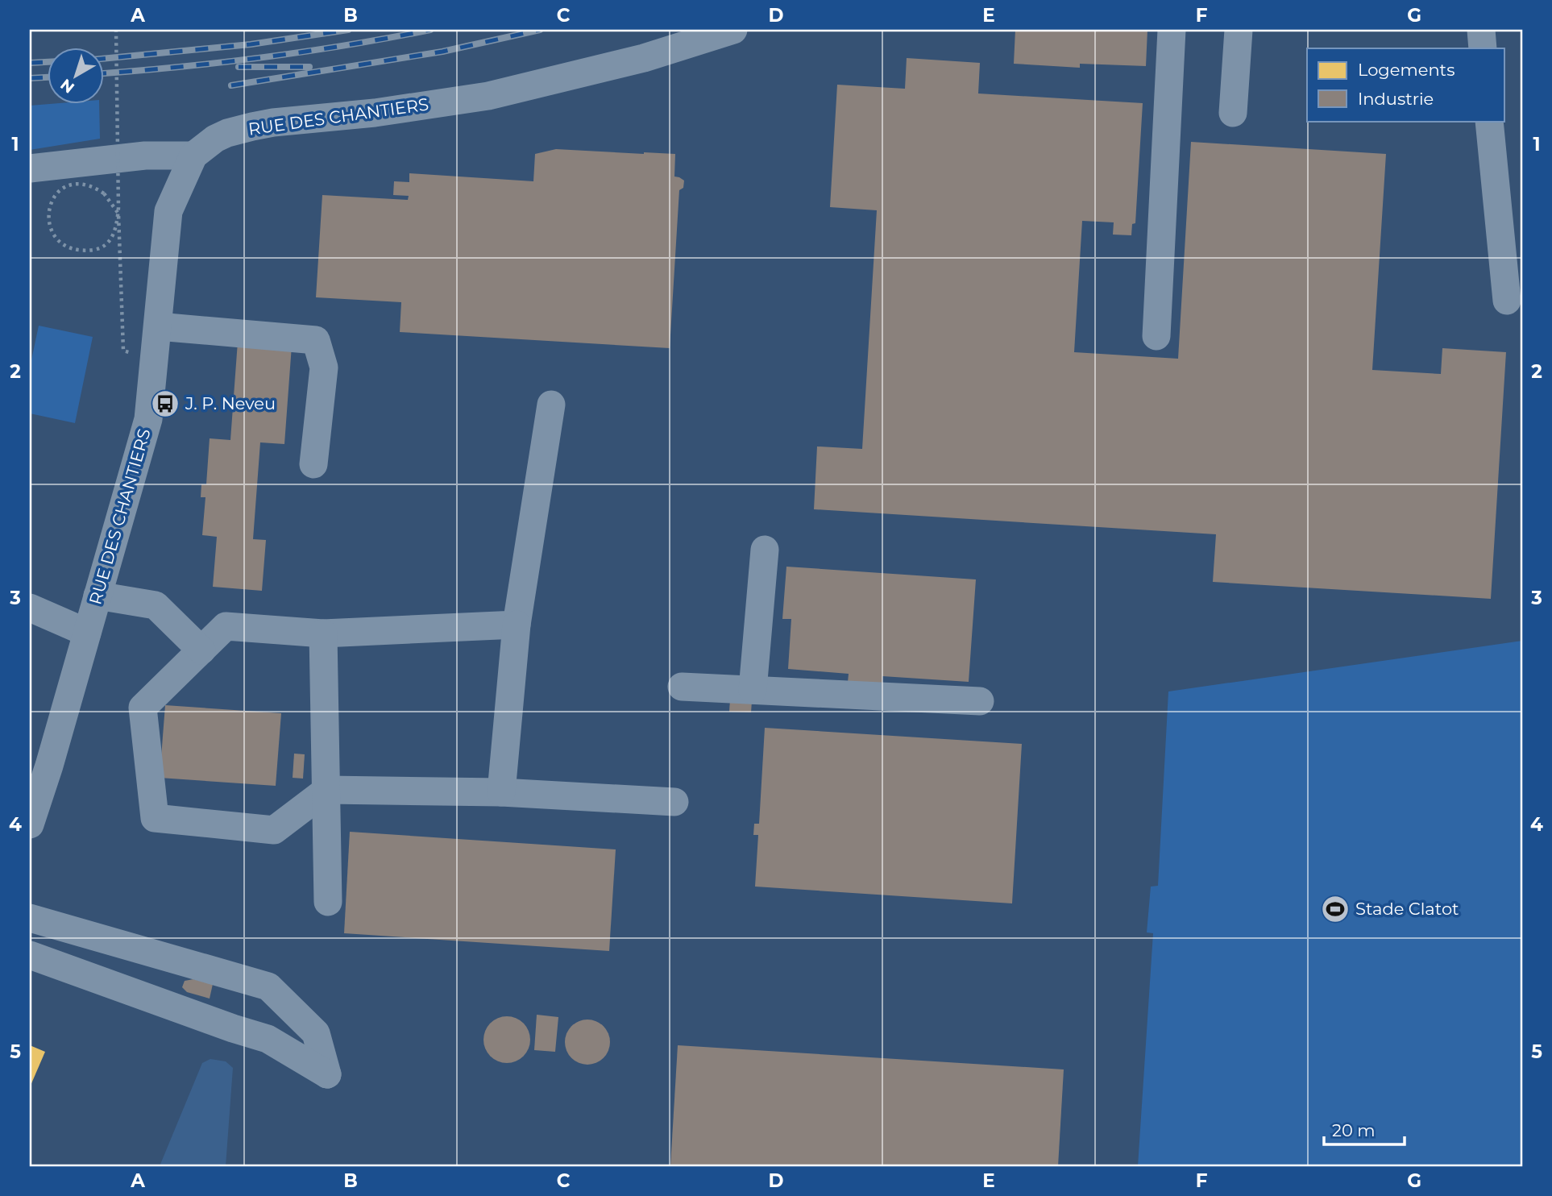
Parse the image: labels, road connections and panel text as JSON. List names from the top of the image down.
{
  "streets": {
    "street": ["RUE DES CHANTIERS"]
  },
  "places": {
    "bus stop": ["J. P. Neveu"],
    "sports": ["Stade Clatot"]
  },
  "legend": ["Logements", "Industrie"],
  "scale_bar": "20 m",
  "north": "bottom left",
  "grid": {
    "columns": [
      "A",
      "B",
      "C",
      "D",
      "E",
      "F",
      "G"
    ],
    "rows": [
      "1",
      "2",
      "3",
      "4",
      "5"
    ]
  }
}
